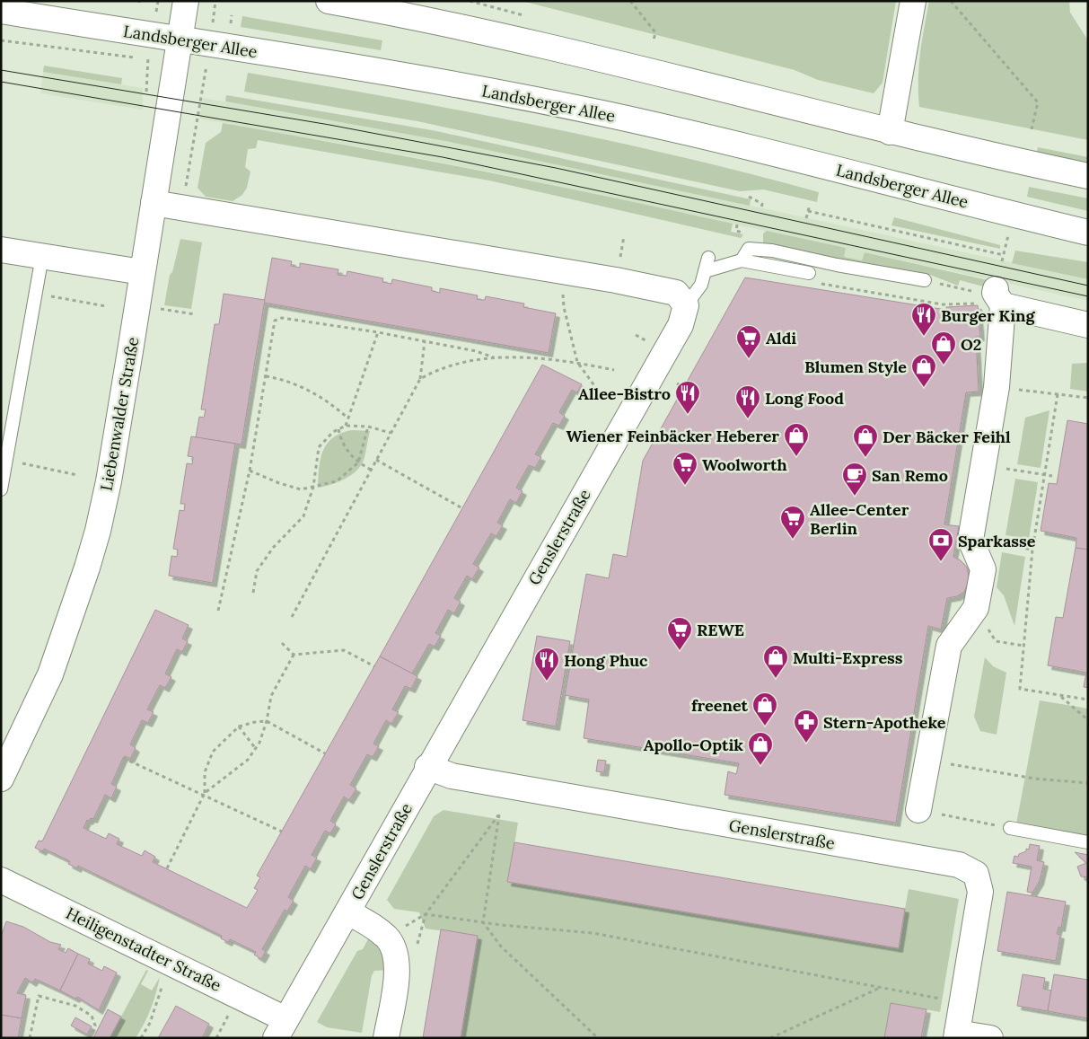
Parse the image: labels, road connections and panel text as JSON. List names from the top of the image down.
{
  "streets": {
    "street": [
      "Landsberger Allee",
      "Liebenwalder Straße",
      "Genslerstraße",
      "Heiligenstadter Straße"
    ]
  },
  "crossings": [
    ["Landsberger Allee", "Liebenwalder Straße"],
    ["Genslerstraße", "Heiligenstadter Straße"]
  ],
  "places": {
    "restaurant": [
      "Burger King",
      "Allee-Bistro",
      "Long Food",
      "Hong Phuc"
    ],
    "supermarket": [
      "Aldi",
      "Woolworth",
      "Allee-Center Berlin",
      "REWE"
    ],
    "shop": [
      "O2",
      "Blumen Style",
      "Wiener Feinbäcker Heberer",
      "Der Bäcker Feihl",
      "Multi-Express",
      "freenet",
      "Apollo-Optik"
    ],
    "cafe": ["San Remo"],
    "bank": ["Sparkasse"],
    "pharmacy": ["Stern-Apotheke"]
  }
}
